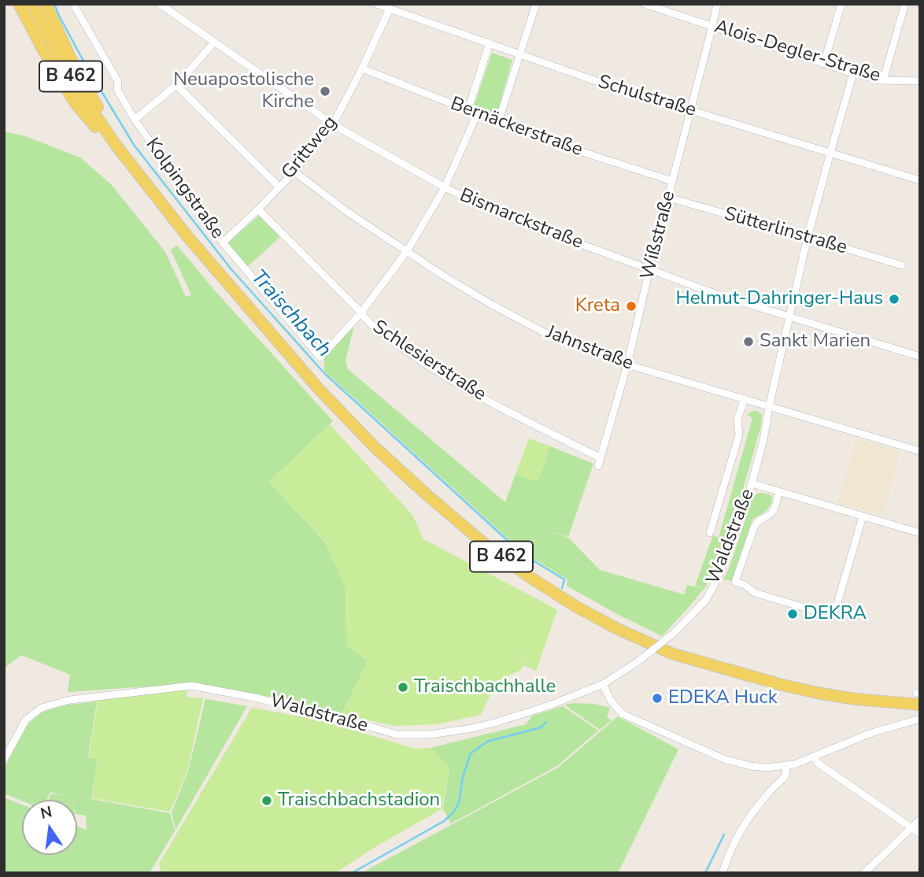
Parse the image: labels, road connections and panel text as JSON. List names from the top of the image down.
{
  "streets": {
    "main road": ["B 462"],
    "street": [
      "Alois-Degler-Straße",
      "Schulstraße",
      "Bernäckerstraße",
      "Grittweg",
      "Kolpingstraße",
      "Bismarckstraße",
      "Sütterlinstraße",
      "Wißstraße",
      "Jahnstraße",
      "Schlesierstraße",
      "Waldstraße"
    ]
  },
  "crossings": [
    ["Alois-Degler-Straße", "Wißstraße"],
    ["Alois-Degler-Straße", "Waldstraße"],
    ["Schulstraße", "Grittweg"],
    ["Schulstraße", "Wißstraße"],
    ["Schulstraße", "Waldstraße"],
    ["Bernäckerstraße", "Grittweg"],
    ["Bernäckerstraße", "Wißstraße"],
    ["Grittweg", "Kolpingstraße"],
    ["Grittweg", "Bismarckstraße"],
    ["Grittweg", "Jahnstraße"],
    ["Grittweg", "Schlesierstraße"],
    ["Kolpingstraße", "Schlesierstraße"],
    ["Bismarckstraße", "Wißstraße"],
    ["Bismarckstraße", "Waldstraße"],
    ["Sütterlinstraße", "Wißstraße"],
    ["Sütterlinstraße", "Waldstraße"],
    ["Wißstraße", "Jahnstraße"],
    ["Wißstraße", "Schlesierstraße"],
    ["Jahnstraße", "Waldstraße"]
  ],
  "water": ["Traischbach"],
  "places": [
    "Neuapostolische Kirche",
    "Helmut-Dahringer-Haus",
    "Kreta",
    "Sankt Marien",
    "DEKRA",
    "Traischbachhalle",
    "EDEKA Huck",
    "Traischbachstadion"
  ],
  "north": "top"
}
